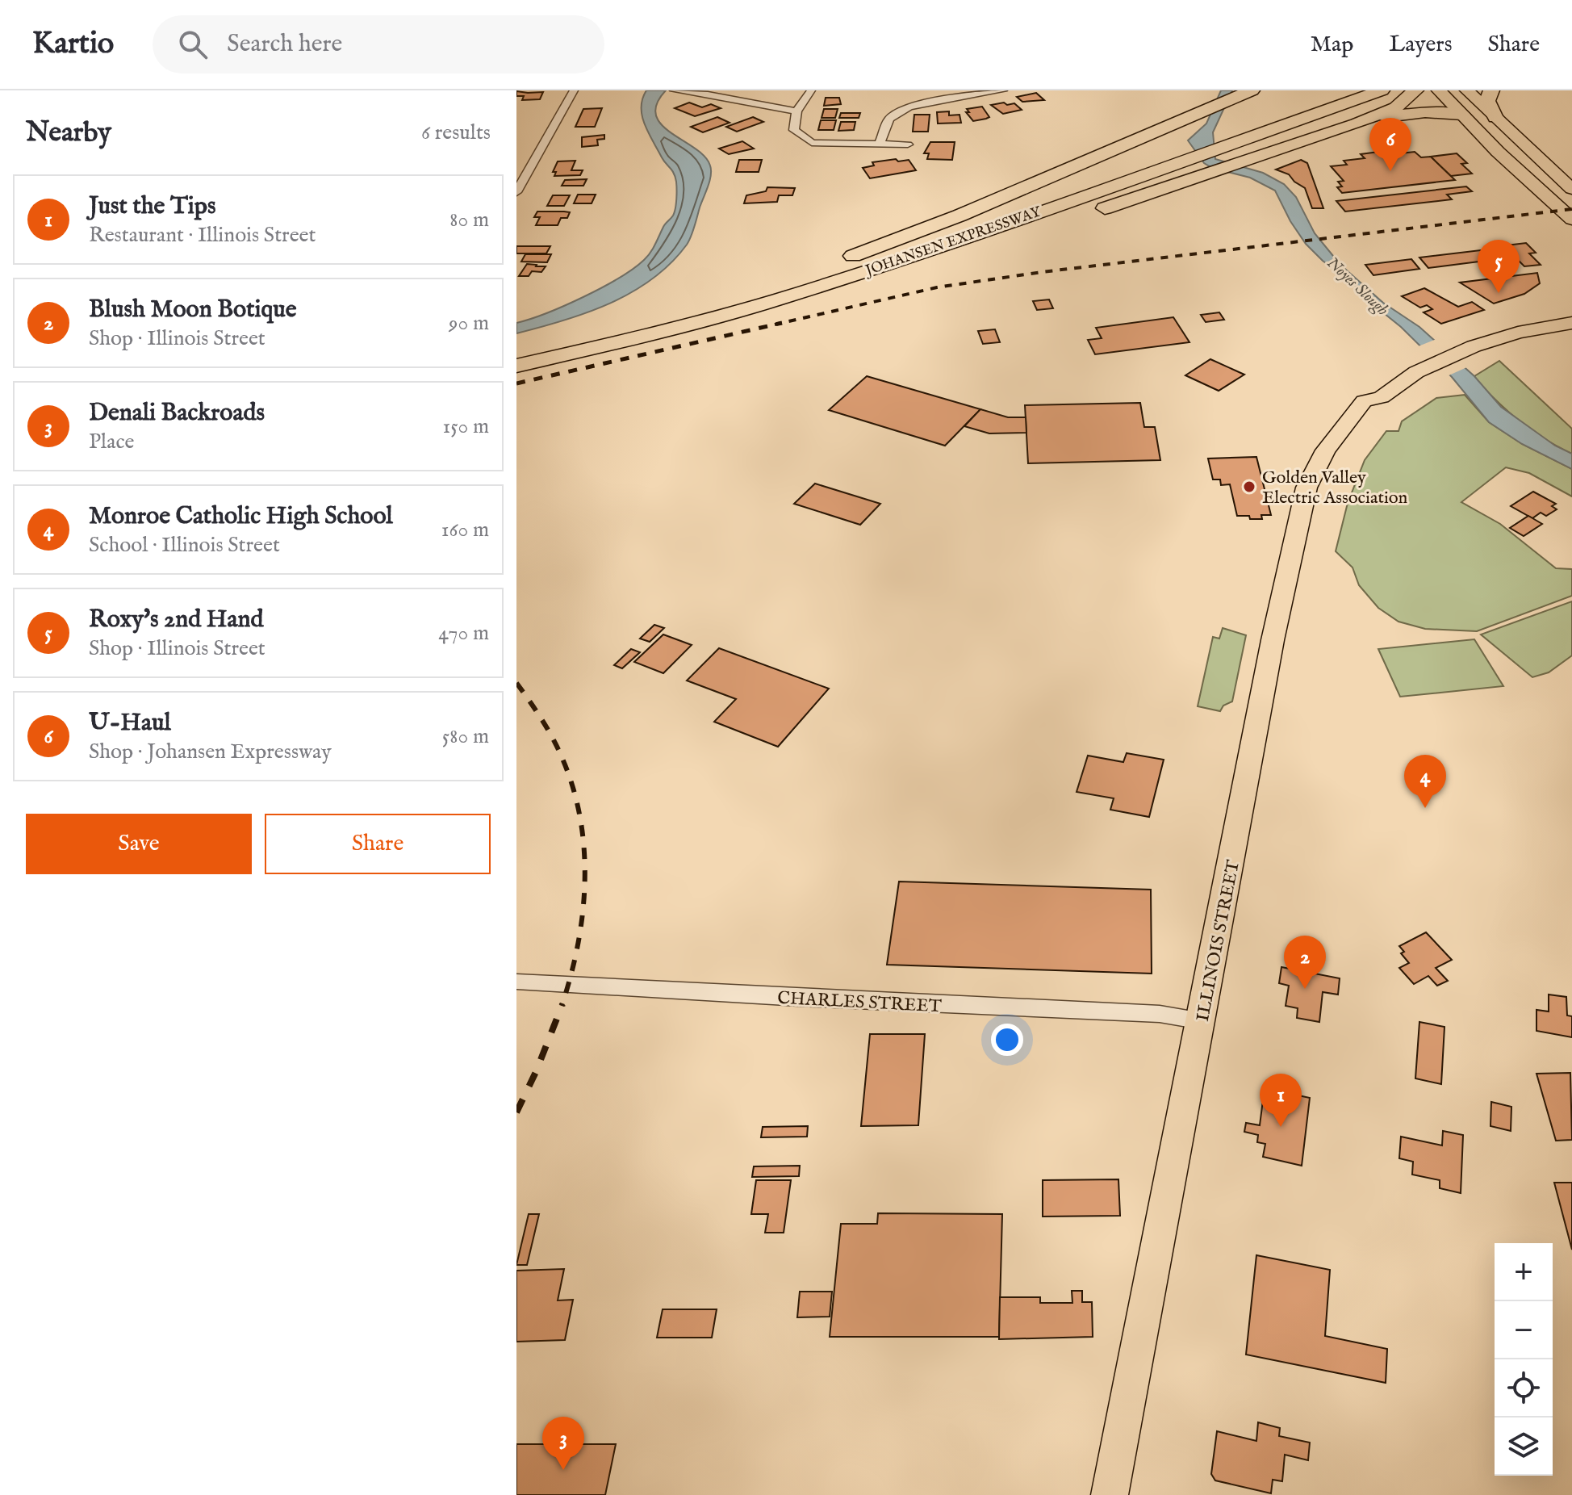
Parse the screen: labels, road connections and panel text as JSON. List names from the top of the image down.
{
  "streets": {
    "highway": ["JOHANSEN EXPRESSWAY"],
    "main road": ["ILLINOIS STREET"],
    "street": ["CHARLES STREET"]
  },
  "crossings": [
    ["ILLINOIS STREET", "CHARLES STREET"]
  ],
  "water": ["Noyes Slough"],
  "places": ["Golden Valley Electric Association"],
  "page": {
    "header": "Kartio",
    "search": "Search here",
    "nav": ["Map", "Layers", "Share"],
    "heading": ["Nearby", "6 results"],
    "pins": [
      "6",
      "5",
      "4",
      "2",
      "1",
      "3"
    ],
    "list": [
      {
        "mark": "1",
        "name": "Just the Tips",
        "note": "Restaurant · Illinois Street",
        "value": "80 m"
      },
      {
        "mark": "2",
        "name": "Blush Moon Botique",
        "note": "Shop · Illinois Street",
        "value": "90 m"
      },
      {
        "mark": "3",
        "name": "Denali Backroads",
        "note": "Place",
        "value": "150 m"
      },
      {
        "mark": "4",
        "name": "Monroe Catholic High School",
        "note": "School · Illinois Street",
        "value": "160 m"
      },
      {
        "mark": "5",
        "name": "Roxy's 2nd Hand",
        "note": "Shop · Illinois Street",
        "value": "470 m"
      },
      {
        "mark": "6",
        "name": "U-Haul",
        "note": "Shop · Johansen Expressway",
        "value": "580 m"
      }
    ],
    "buttons": ["Save", "Share"],
    "map_buttons": ["+", "−"]
  }
}
